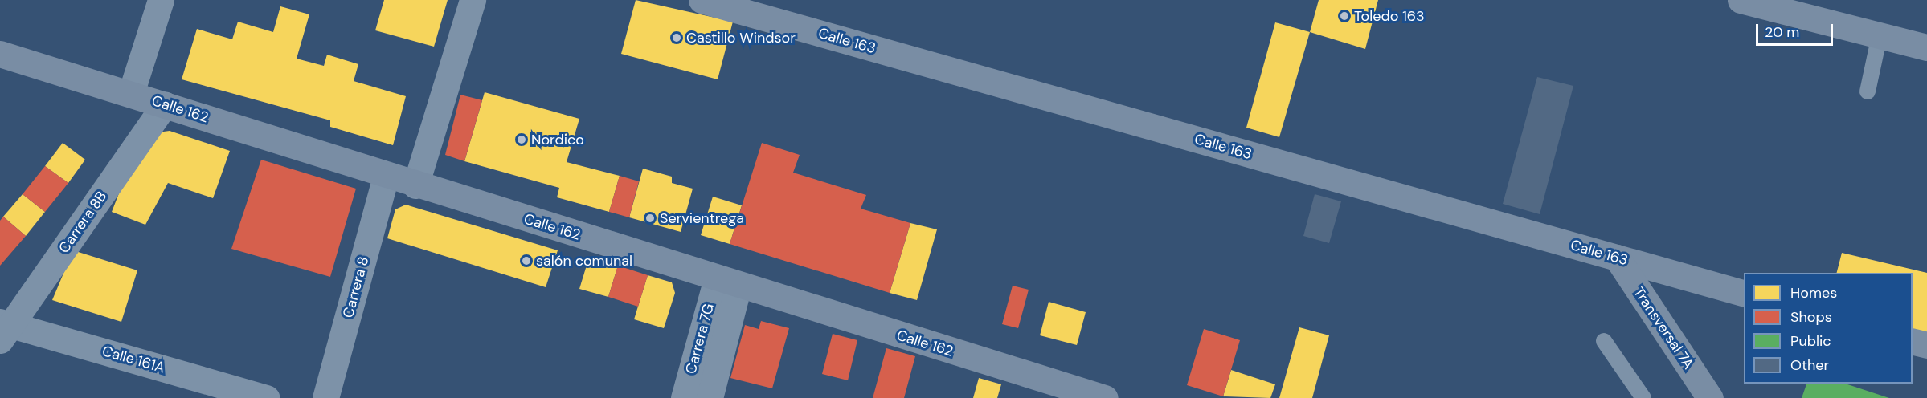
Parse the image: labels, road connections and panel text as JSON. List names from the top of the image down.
{
  "streets": {
    "street": [
      "Calle 163",
      "Calle 162",
      "Carrera 8B",
      "Carrera 8",
      "Transversal 7A",
      "Carrera 7G",
      "Calle 161A"
    ]
  },
  "crossings": [
    ["Calle 163", "Transversal 7A"],
    ["Calle 162", "Carrera 8B"],
    ["Calle 162", "Carrera 8"],
    ["Calle 162", "Carrera 7G"],
    ["Carrera 8B", "Calle 161A"]
  ],
  "places": [
    "Toledo 163",
    "Castillo Windsor",
    "Nordico",
    "Servientrega",
    "salón comunal"
  ],
  "legend": [
    "Homes",
    "Shops",
    "Public",
    "Other"
  ],
  "scale_bar": "20 m"
}
